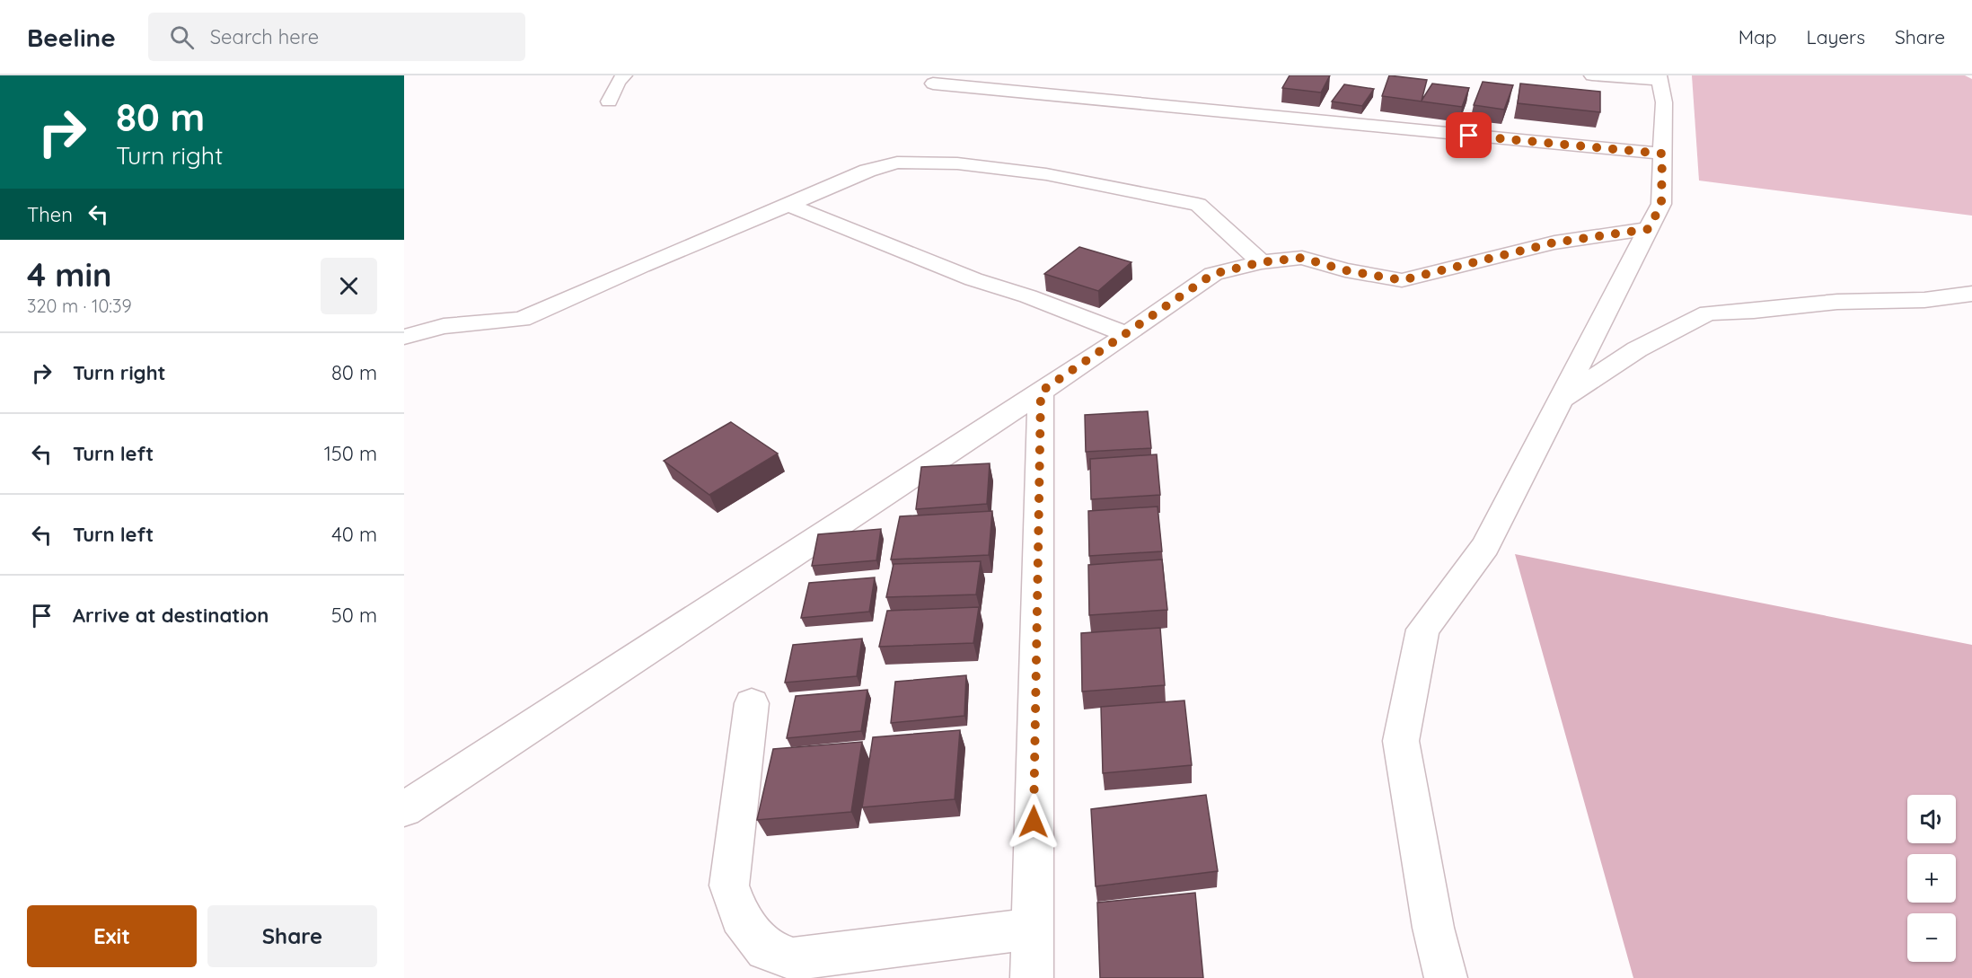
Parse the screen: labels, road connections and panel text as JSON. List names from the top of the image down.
{
  "page": {
    "header": "Beeline",
    "search": "Search here",
    "nav": ["Map", "Layers", "Share"],
    "turn": ["80 m", "Turn right"],
    "then": "Then",
    "heading": ["4 min", "320 m · 10:39"],
    "list": [
      {
        "name": "Turn right",
        "value": "80 m"
      },
      {
        "name": "Turn left",
        "value": "150 m"
      },
      {
        "name": "Turn left",
        "value": "40 m"
      },
      {
        "name": "Arrive at destination",
        "value": "50 m"
      }
    ],
    "map_buttons": ["+", "−"],
    "buttons": ["Exit", "Share"]
  }
}
